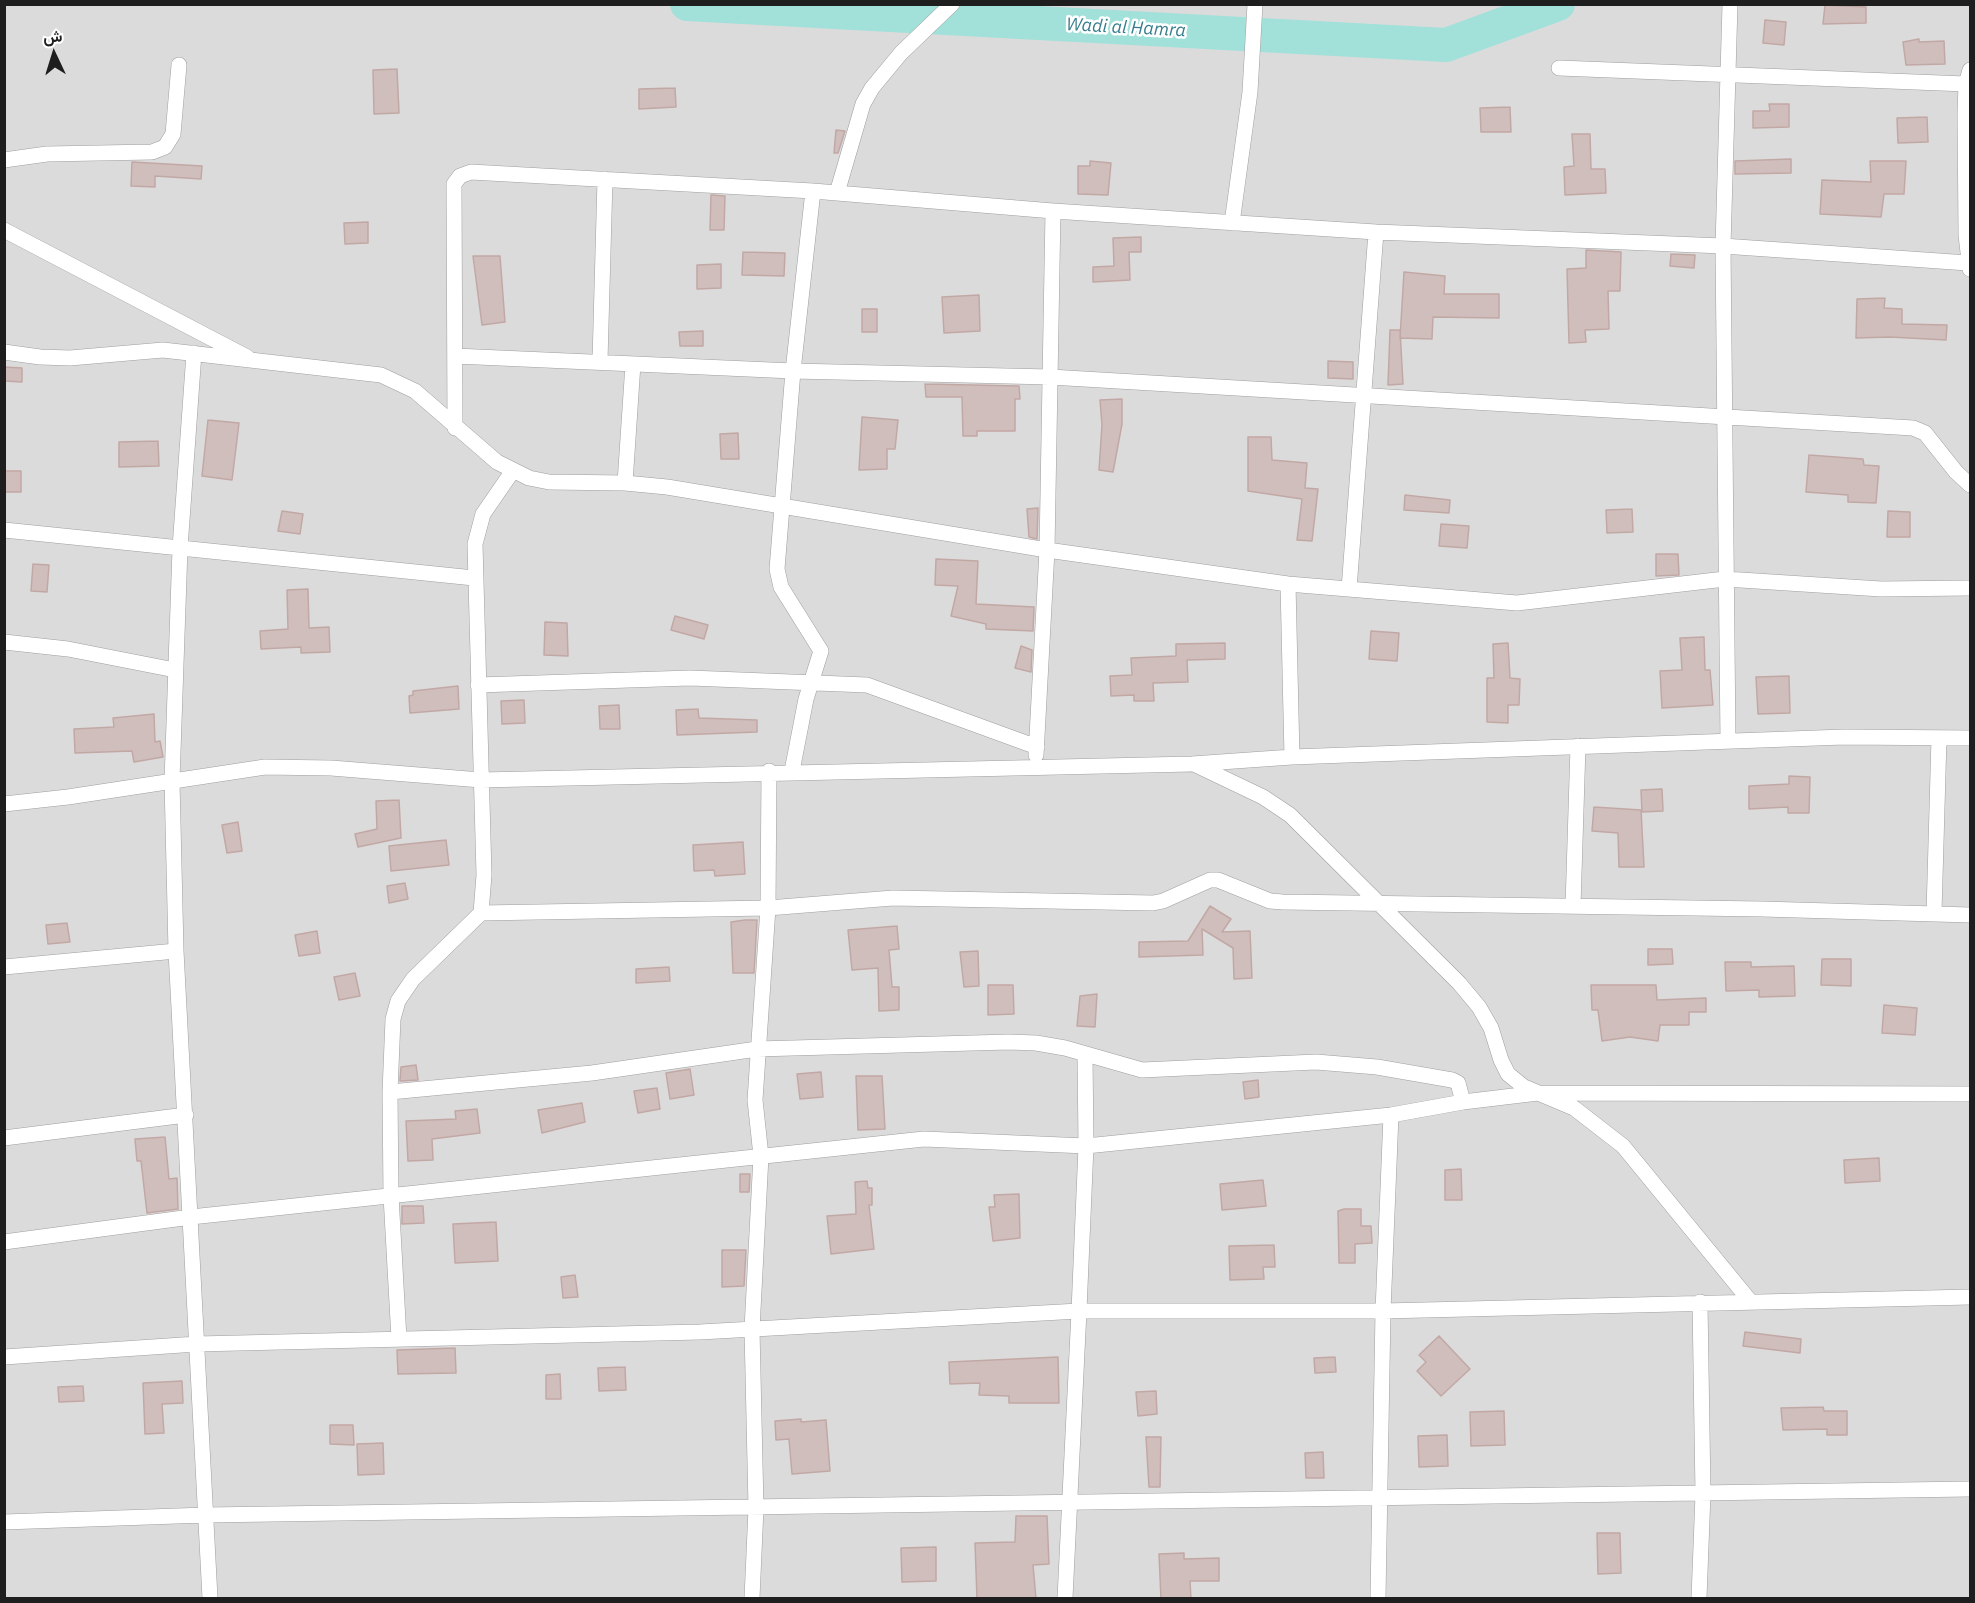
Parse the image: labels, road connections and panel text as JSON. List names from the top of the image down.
{
  "water": ["Wadi al Hamra"],
  "north": "top"
}
